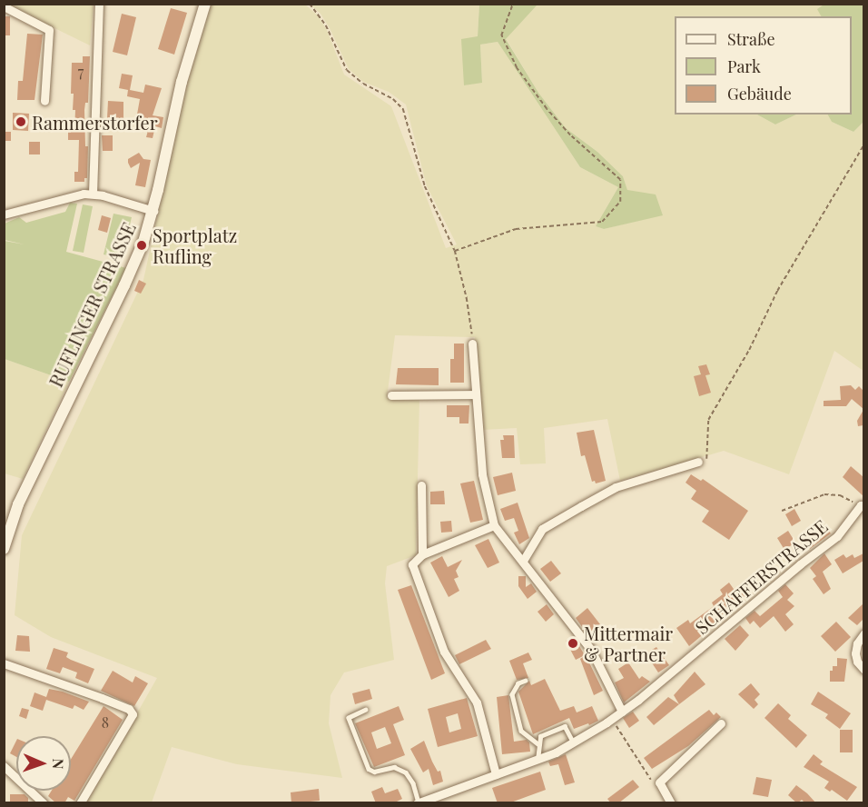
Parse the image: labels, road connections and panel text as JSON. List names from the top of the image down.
{
  "streets": {
    "street": ["RUFLINGER STRASSE", "SCHAFFERSTRASSE"]
  },
  "places": ["Rammerstorfer", "Sportplatz Rufling", "Mittermair & Partner"],
  "house_numbers": ["7", "8"],
  "legend": ["Straße", "Park", "Gebäude"],
  "north": "right"
}
